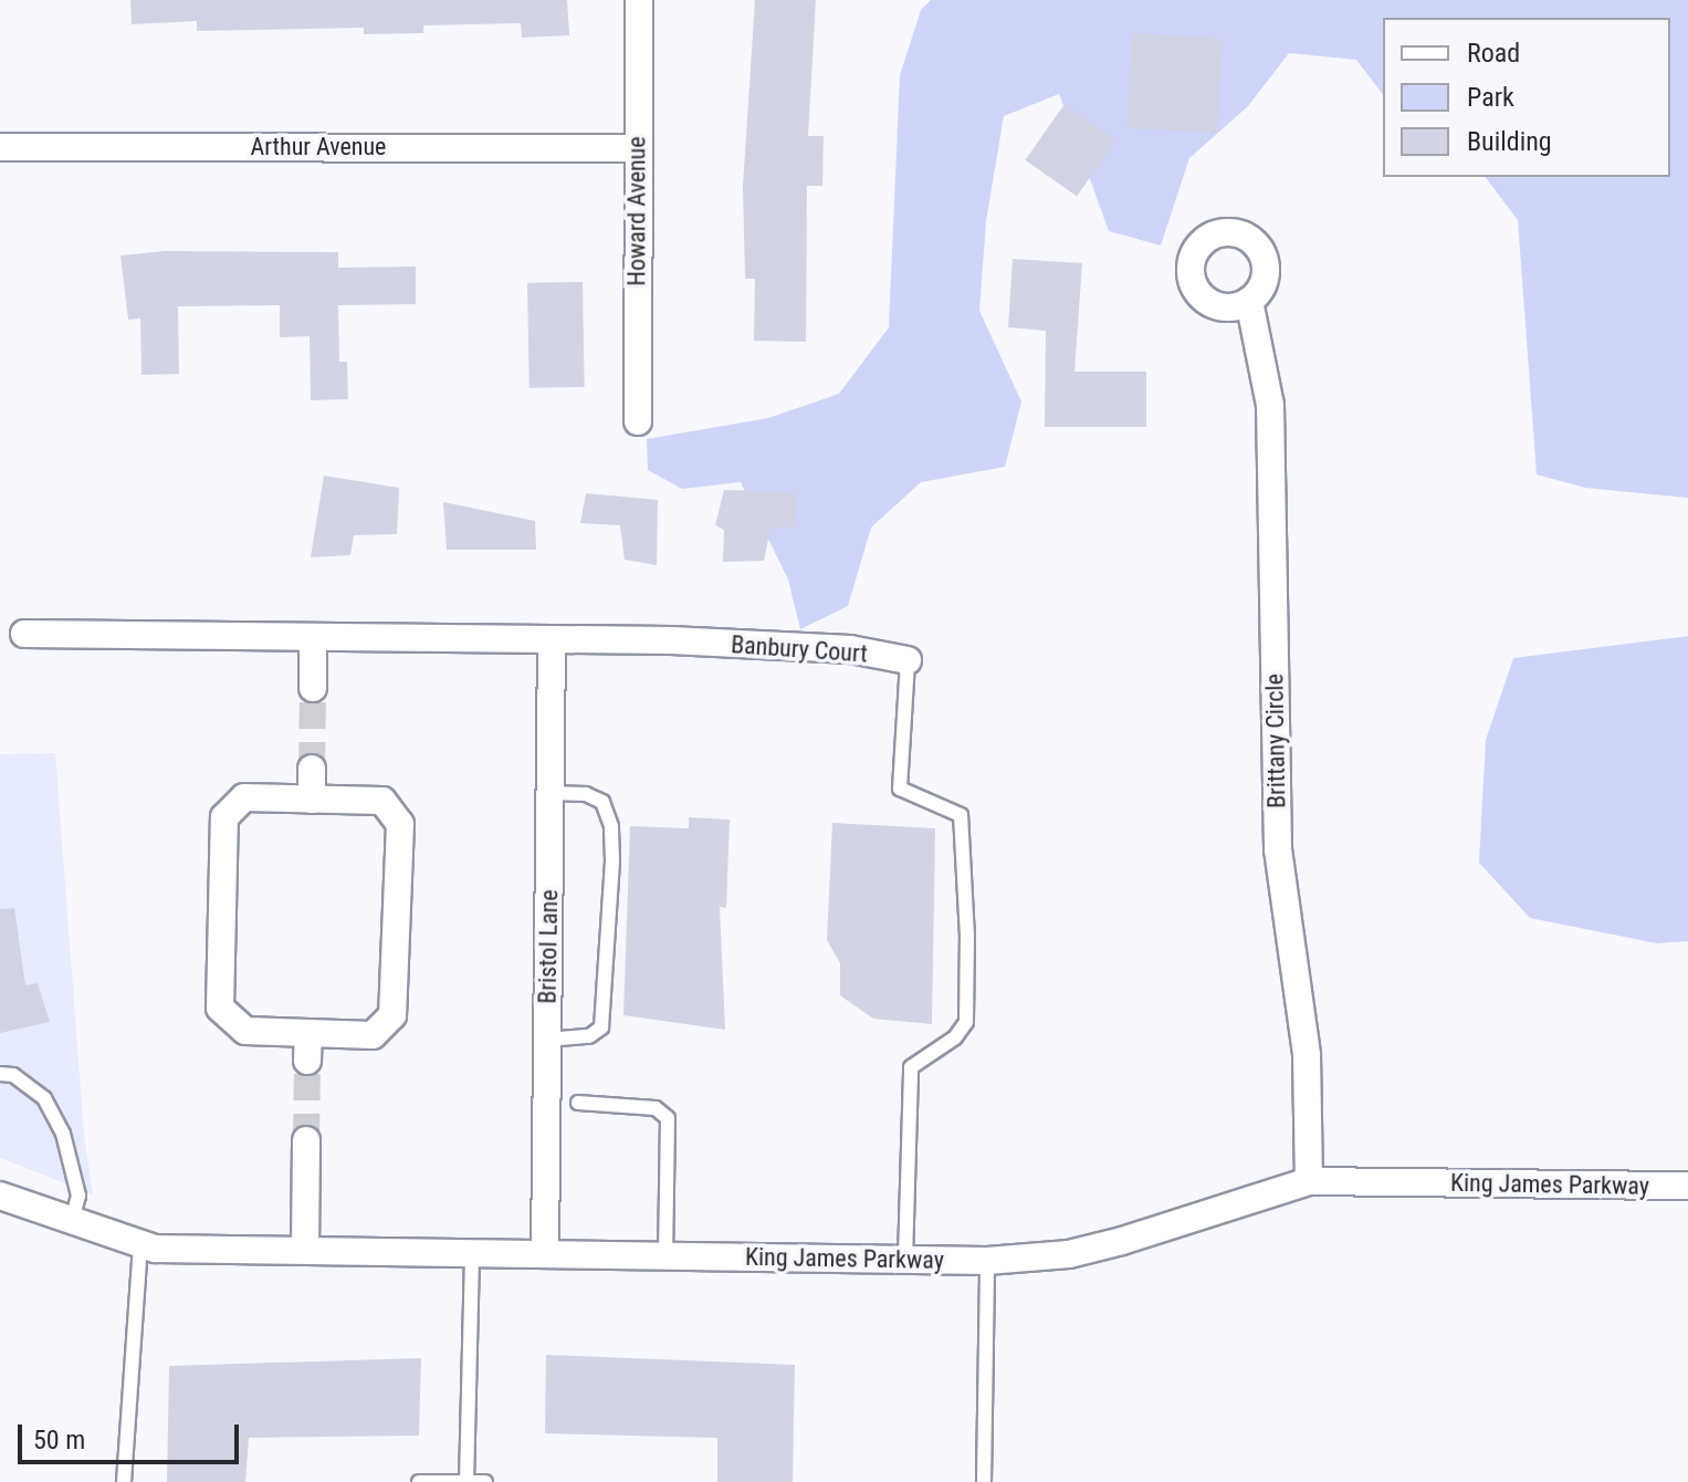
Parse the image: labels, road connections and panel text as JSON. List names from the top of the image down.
{
  "streets": {
    "street": [
      "Arthur Avenue",
      "Howard Avenue",
      "Banbury Court",
      "Brittany Circle",
      "Bristol Lane",
      "King James Parkway"
    ]
  },
  "crossings": [
    ["Arthur Avenue", "Howard Avenue"],
    ["Banbury Court", "Bristol Lane"],
    ["Banbury Court", "King James Parkway"],
    ["Brittany Circle", "King James Parkway"],
    ["Bristol Lane", "King James Parkway"]
  ],
  "legend": ["Road", "Park", "Building"],
  "scale_bar": "50 m"
}
